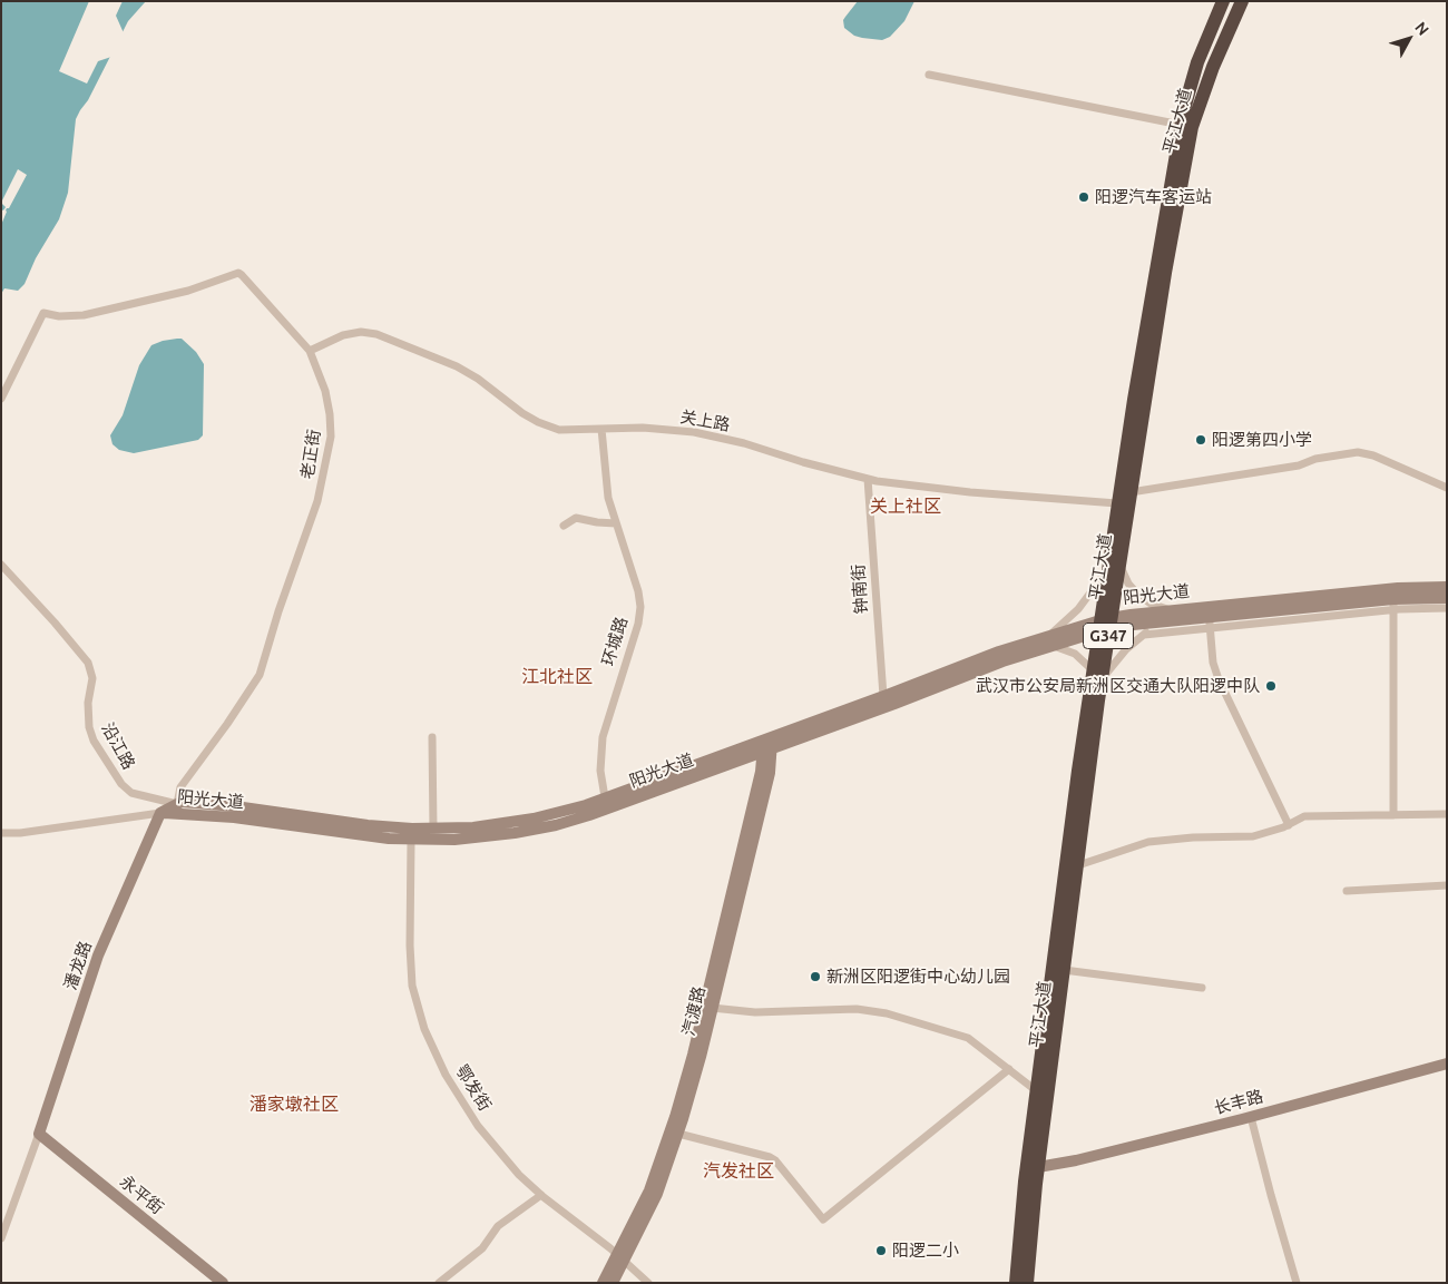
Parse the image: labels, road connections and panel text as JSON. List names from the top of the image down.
{
  "streets": {
    "highway": ["平江大道", "G347"],
    "street": [
      "关上路",
      "老正街",
      "钟南街",
      "阳光大道",
      "环城路",
      "沿江路",
      "潘龙路",
      "汽渡路",
      "鄂发街",
      "长丰路",
      "永平街"
    ]
  },
  "crossings": [
    ["平江大道", "关上路"],
    ["平江大道", "阳光大道"],
    ["平江大道", "长丰路"],
    ["关上路", "老正街"],
    ["关上路", "钟南街"],
    ["关上路", "环城路"],
    ["老正街", "阳光大道"],
    ["老正街", "沿江路"],
    ["钟南街", "阳光大道"],
    ["阳光大道", "环城路"],
    ["阳光大道", "沿江路"],
    ["阳光大道", "潘龙路"],
    ["阳光大道", "汽渡路"],
    ["阳光大道", "鄂发街"],
    ["潘龙路", "永平街"],
    ["汽渡路", "鄂发街"]
  ],
  "districts": [
    "关上社区",
    "江北社区",
    "潘家墩社区",
    "汽发社区"
  ],
  "places": [
    "阳逻汽车客运站",
    "阳逻第四小学",
    "武汉市公安局新洲区交通大队阳逻中队",
    "新洲区阳逻街中心幼儿园",
    "阳逻二小"
  ],
  "north": "top right"
}
